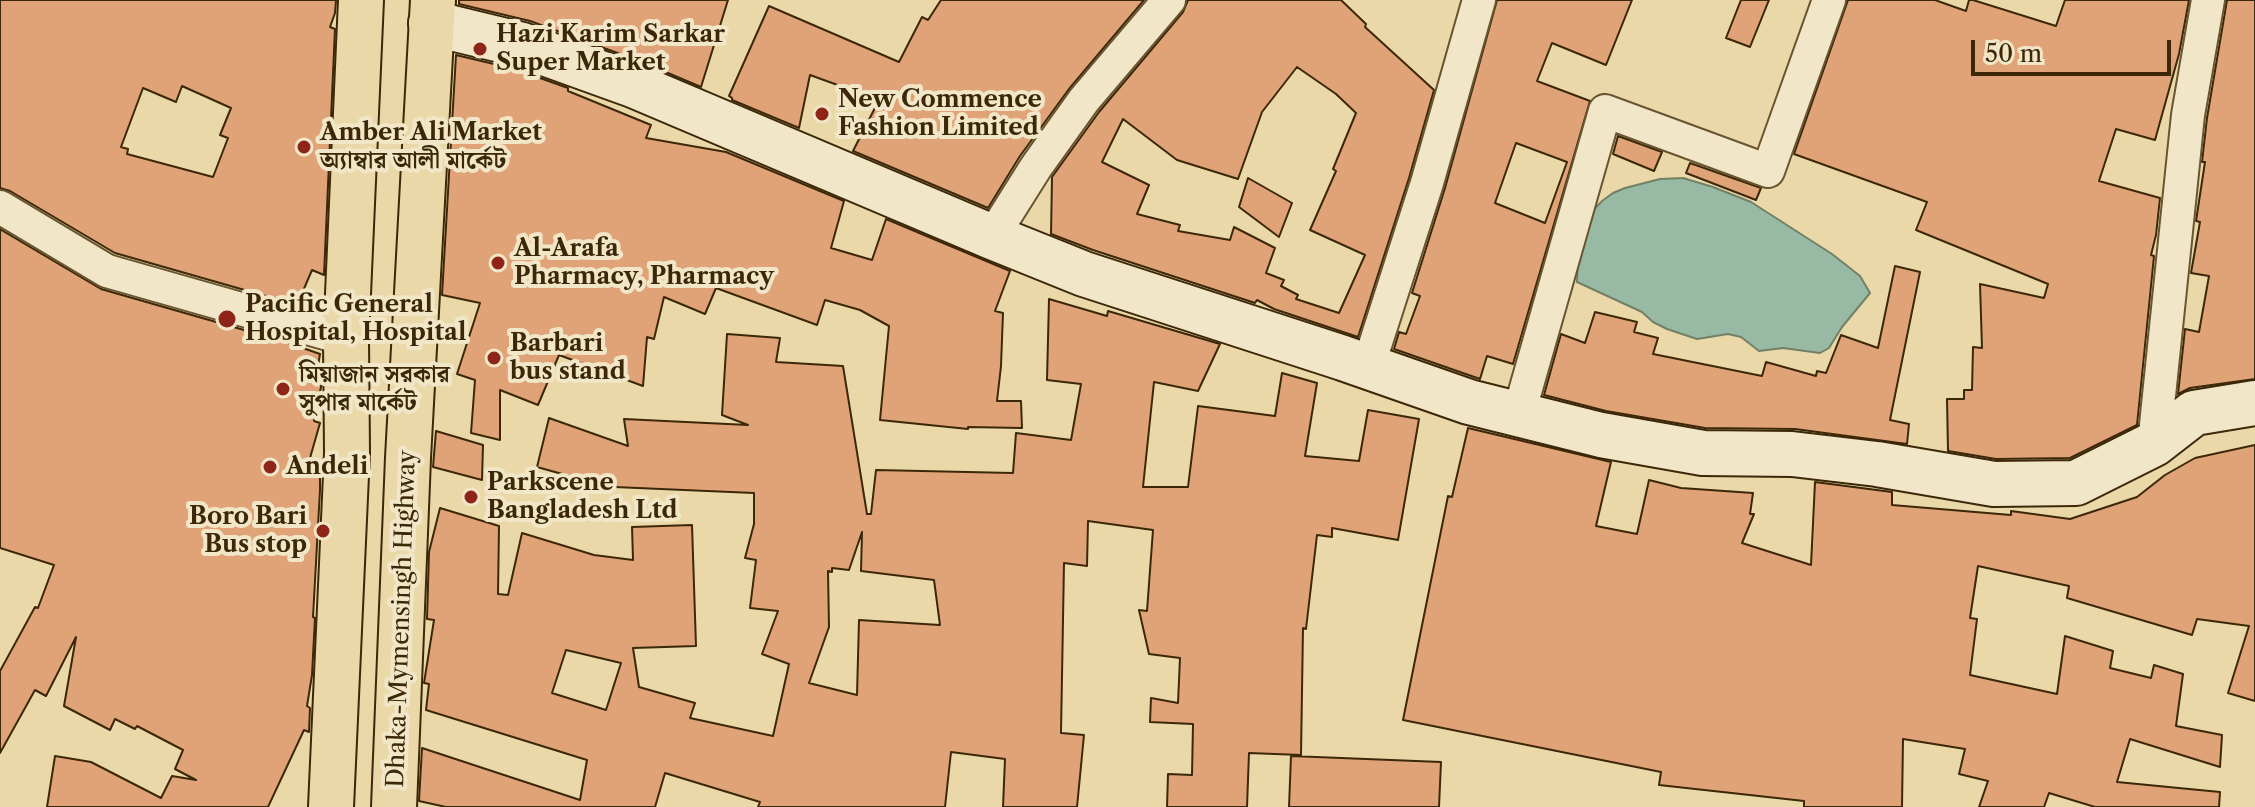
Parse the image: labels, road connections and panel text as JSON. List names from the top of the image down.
{
  "streets": {
    "highway": ["Dhaka-Mymensingh Highway"]
  },
  "places": [
    "Hazi Karim Sarkar Super Market",
    "New Commence Fashion Limited",
    "Amber Ali Market অ্যাম্বার আলী মার্কেট",
    "Al-Arafa Pharmacy, Pharmacy",
    "Pacific General Hospital, Hospital",
    "Barbari bus stand",
    "মিয়াজান সরকার সুপার মার্কেট",
    "Andeli",
    "Parkscene Bangladesh Ltd",
    "Boro Bari Bus stop"
  ],
  "scale_bar": "50 m"
}
